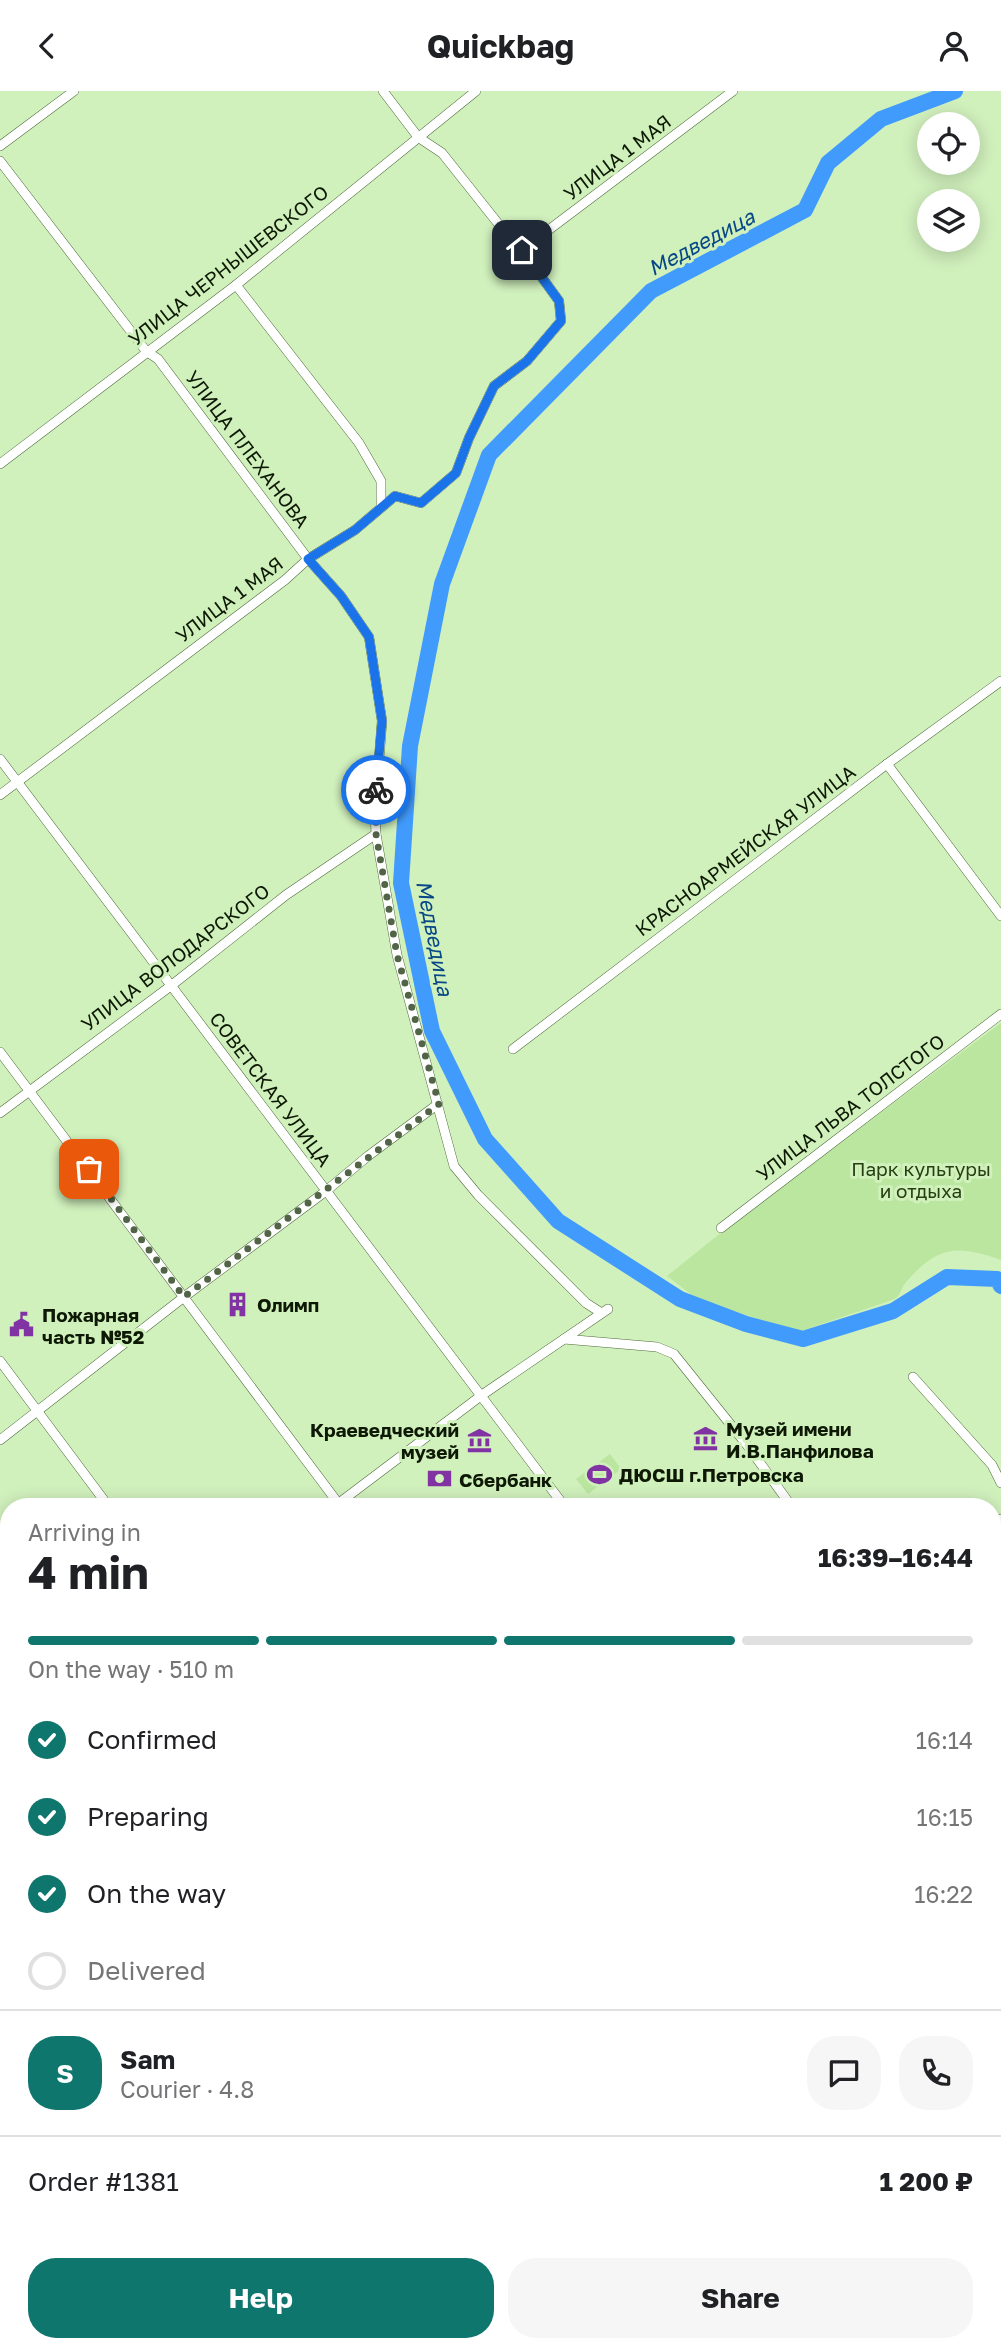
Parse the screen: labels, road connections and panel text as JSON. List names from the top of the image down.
{
  "streets": {
    "street": [
      "УЛИЦА 1 МАЯ",
      "УЛИЦА ЧЕРНЫШЕВСКОГО",
      "УЛИЦА ПЛЕХАНОВА",
      "КРАСНОАРМЕЙСКАЯ УЛИЦА",
      "УЛИЦА ВОЛОДАРСКОГО",
      "СОВЕТСКАЯ УЛИЦА",
      "УЛИЦА ЛЬВА ТОЛСТОГО"
    ]
  },
  "crossings": [
    ["УЛИЦА 1 МАЯ", "УЛИЦА ПЛЕХАНОВА"],
    ["УЛИЦА 1 МАЯ", "СОВЕТСКАЯ УЛИЦА"],
    ["УЛИЦА ЧЕРНЫШЕВСКОГО", "УЛИЦА ПЛЕХАНОВА"],
    ["УЛИЦА ПЛЕХАНОВА", "УЛИЦА ВОЛОДАРСКОГО"],
    ["УЛИЦА ВОЛОДАРСКОГО", "СОВЕТСКАЯ УЛИЦА"]
  ],
  "water": ["Медведица"],
  "parks": ["Парк культуры и отдыха"],
  "places": {
    "building": ["Олимп"],
    "public building": ["Пожарная часть №52"],
    "museum": ["Музей имени И.В.Панфилова", "Краеведческий музей"],
    "sports": ["ДЮСШ г.Петровска"],
    "bank": ["Сбербанк"]
  },
  "page": {
    "header": "Quickbag",
    "heading": ["4 min", "Arriving in", "16:39–16:44"],
    "panel": [
      "Sam",
      "Courier · 4.8",
      "Order #1381",
      "1 200 ₽"
    ],
    "bar": "On the way · 510 m",
    "list": [
      ["Confirmed", "16:14"],
      ["Preparing", "16:15"],
      ["On the way", "16:22"],
      "Delivered"
    ],
    "round": "S",
    "buttons": ["Help", "Share"]
  }
}
